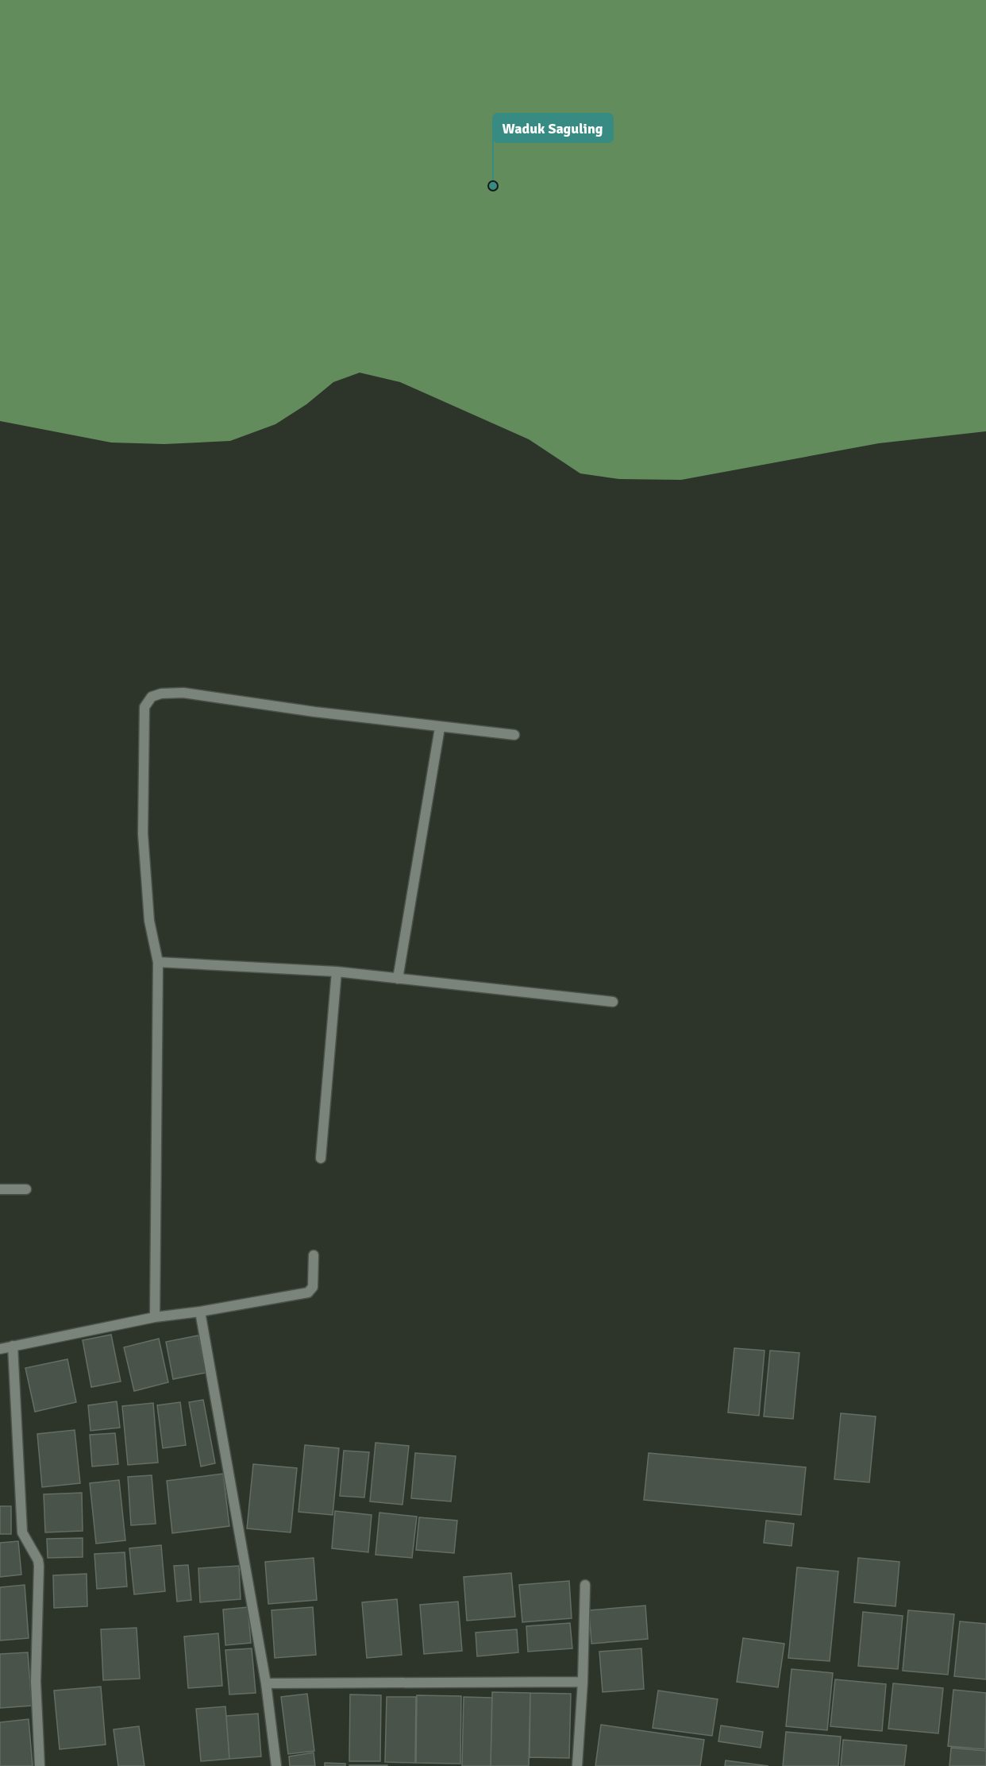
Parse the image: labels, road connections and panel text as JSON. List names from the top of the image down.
{
  "places": ["Waduk Saguling"]
}
